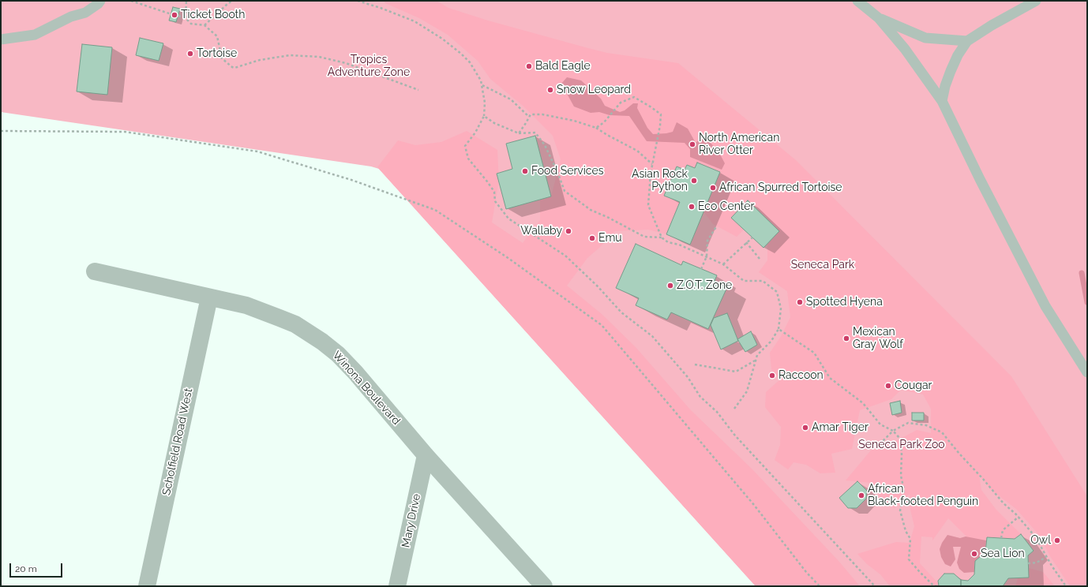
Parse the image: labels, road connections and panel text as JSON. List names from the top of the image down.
{
  "streets": {
    "street": ["Winona Boulevard", "Scholfield Road West", "Mary Drive"]
  },
  "crossings": [
    ["Winona Boulevard", "Scholfield Road West"],
    ["Winona Boulevard", "Mary Drive"]
  ],
  "parks": ["Tropics Adventure Zone", "Seneca Park", "Seneca Park Zoo"],
  "places": [
    "Ticket Booth",
    "Tortoise",
    "Bald Eagle",
    "Snow Leopard",
    "North American River Otter",
    "Food Services",
    "Asian Rock Python",
    "African Spurred Tortoise",
    "Eco Center",
    "Wallaby",
    "Emu",
    "Z.O.T. Zone",
    "Spotted Hyena",
    "Mexican Gray Wolf",
    "Raccoon",
    "Cougar",
    "Amar Tiger",
    "African Black-footed Penguin",
    "Owl",
    "Sea Lion"
  ],
  "scale_bar": "20 m"
}
